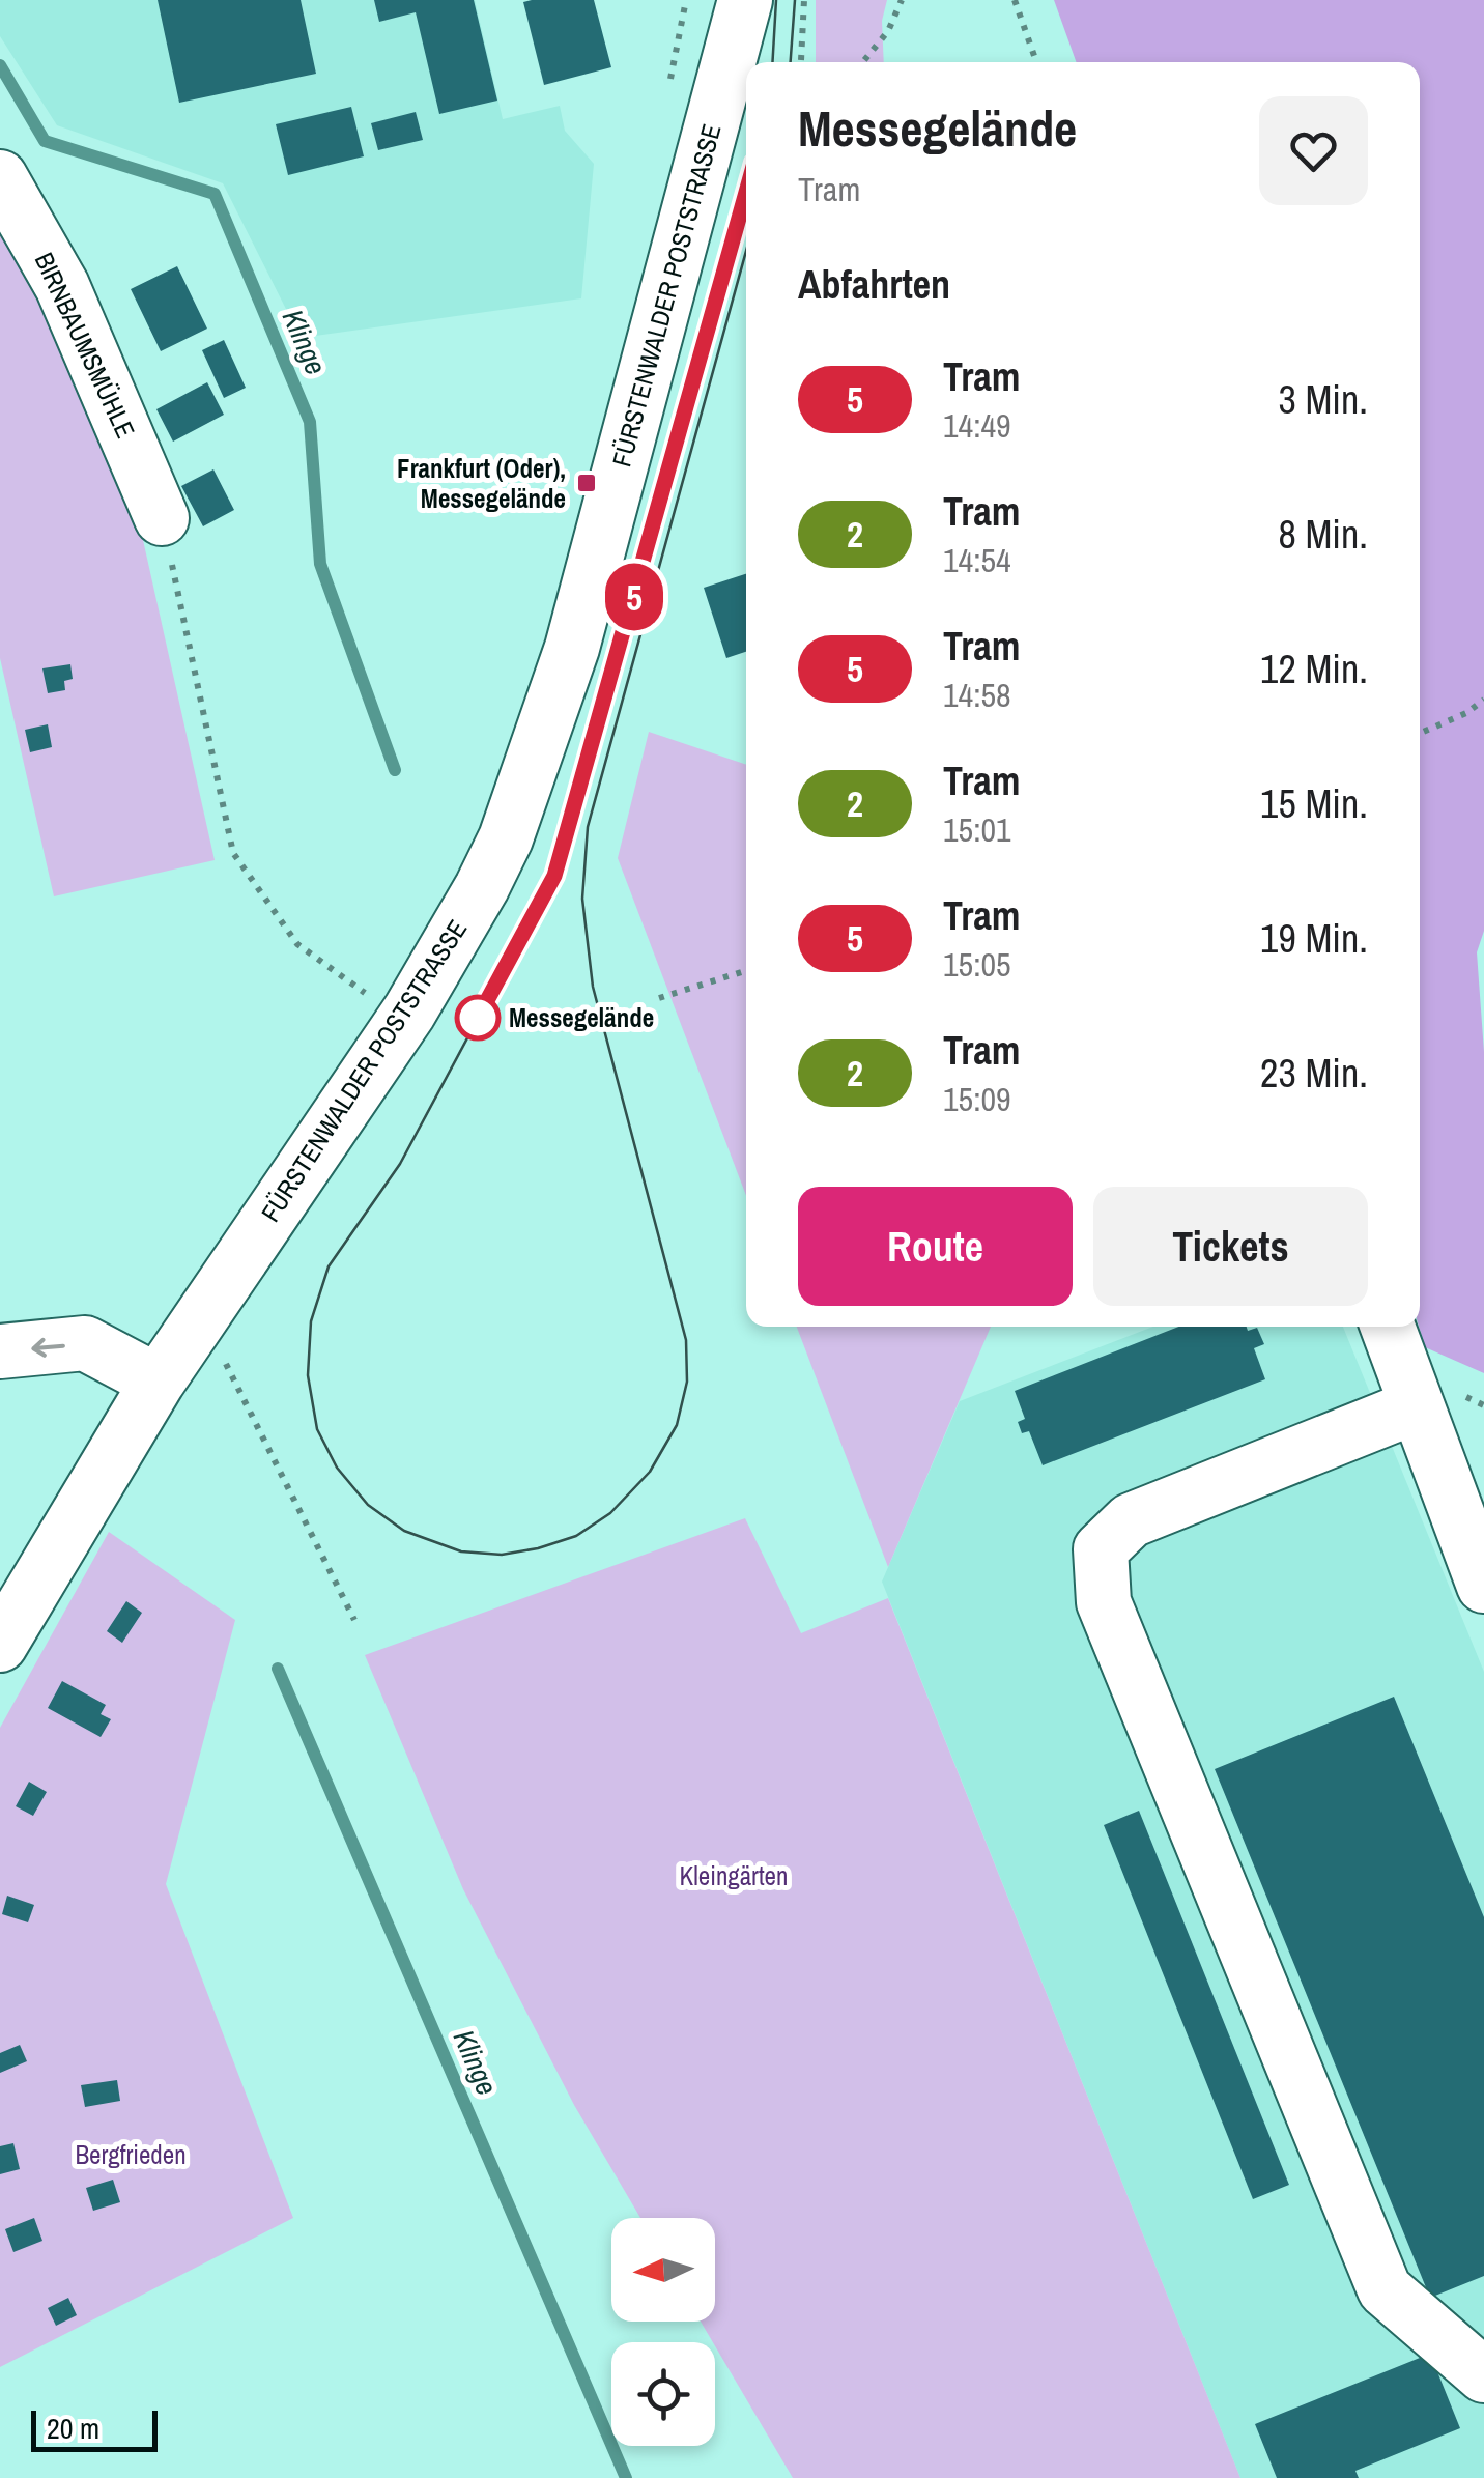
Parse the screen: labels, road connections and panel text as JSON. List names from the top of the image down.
{
  "streets": {
    "street": ["FÜRSTENWALDER POSTSTRASSE", "BIRNBAUMSMÜHLE"]
  },
  "water": ["Klinge"],
  "parks": ["Kleingärten", "Bergfrieden"],
  "places": {
    "transit": ["Frankfurt (Oder), Messegelände"],
    "other": ["Messegelände"]
  },
  "lines": ["tram line 5"],
  "scale_bar": "20 m",
  "north": "left",
  "page": {
    "on_map": "5",
    "heading": [
      ["Messegelände", "Tram"],
      "Abfahrten"
    ],
    "list": [
      {
        "mark": "5",
        "name": "Tram",
        "note": "14:49",
        "value": "3 Min."
      },
      {
        "mark": "2",
        "name": "Tram",
        "note": "14:54",
        "value": "8 Min."
      },
      {
        "mark": "5",
        "name": "Tram",
        "note": "14:58",
        "value": "12 Min."
      },
      {
        "mark": "2",
        "name": "Tram",
        "note": "15:01",
        "value": "15 Min."
      },
      {
        "mark": "5",
        "name": "Tram",
        "note": "15:05",
        "value": "19 Min."
      },
      {
        "mark": "2",
        "name": "Tram",
        "note": "15:09",
        "value": "23 Min."
      }
    ],
    "buttons": ["Route", "Tickets"],
    "scale": "20 m"
  }
}
